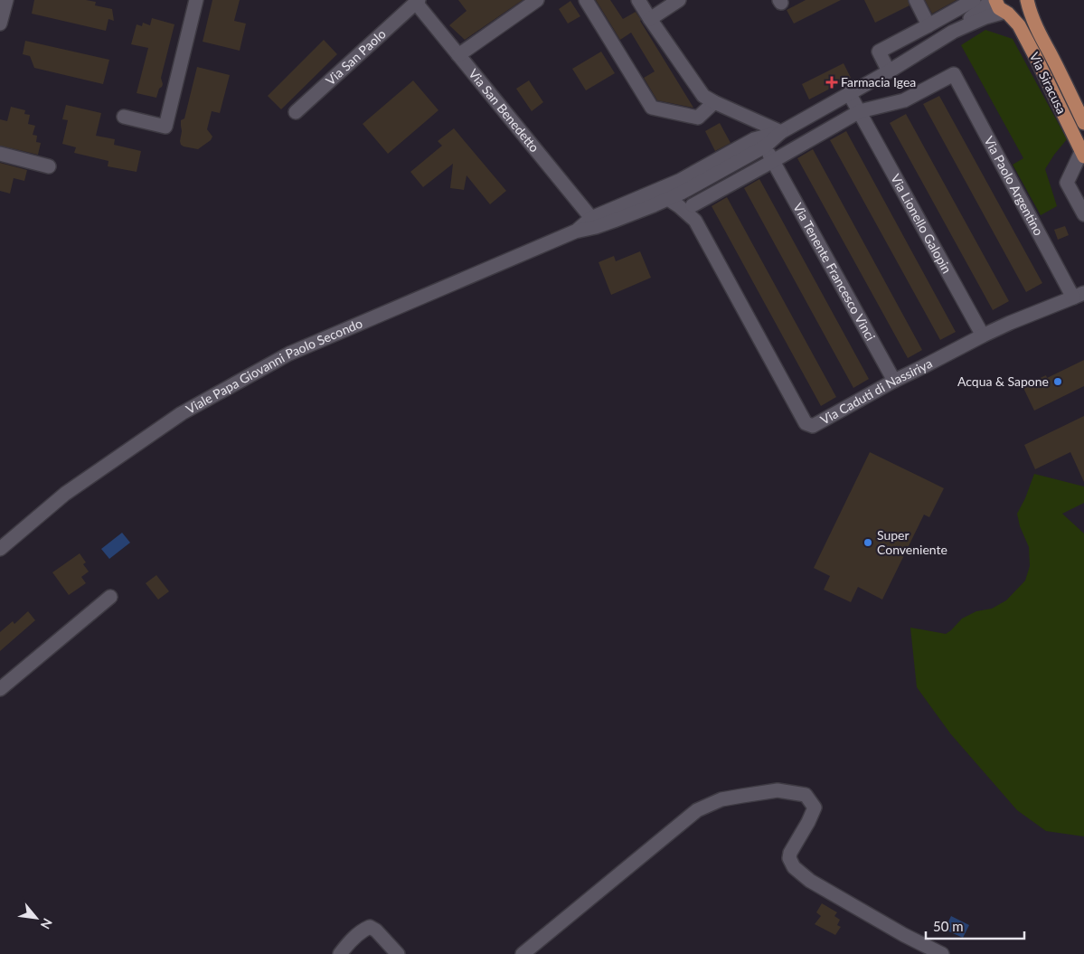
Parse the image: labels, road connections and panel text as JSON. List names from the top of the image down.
{
  "streets": {
    "main road": ["Via Siracusa"],
    "street": [
      "Via San Paolo",
      "Via San Benedetto",
      "Via Paolo Argentino",
      "Via Lionello Galopin",
      "Via Tenente Francesco Vinci",
      "Viale Papa Giovanni Paolo Secondo",
      "Via Caduti di Nassiriya"
    ]
  },
  "crossings": [
    ["Via San Paolo", "Via San Benedetto"],
    ["Via San Benedetto", "Viale Papa Giovanni Paolo Secondo"],
    ["Via Paolo Argentino", "Via Lionello Galopin"],
    ["Via Paolo Argentino", "Via Caduti di Nassiriya"],
    ["Via Lionello Galopin", "Via Caduti di Nassiriya"],
    ["Via Tenente Francesco Vinci", "Via Caduti di Nassiriya"]
  ],
  "places": {
    "health": ["Farmacia Igea"],
    "other": ["Acqua & Sapone", "Super Conveniente"]
  },
  "scale_bar": "50 m",
  "north": "bottom right"
}
